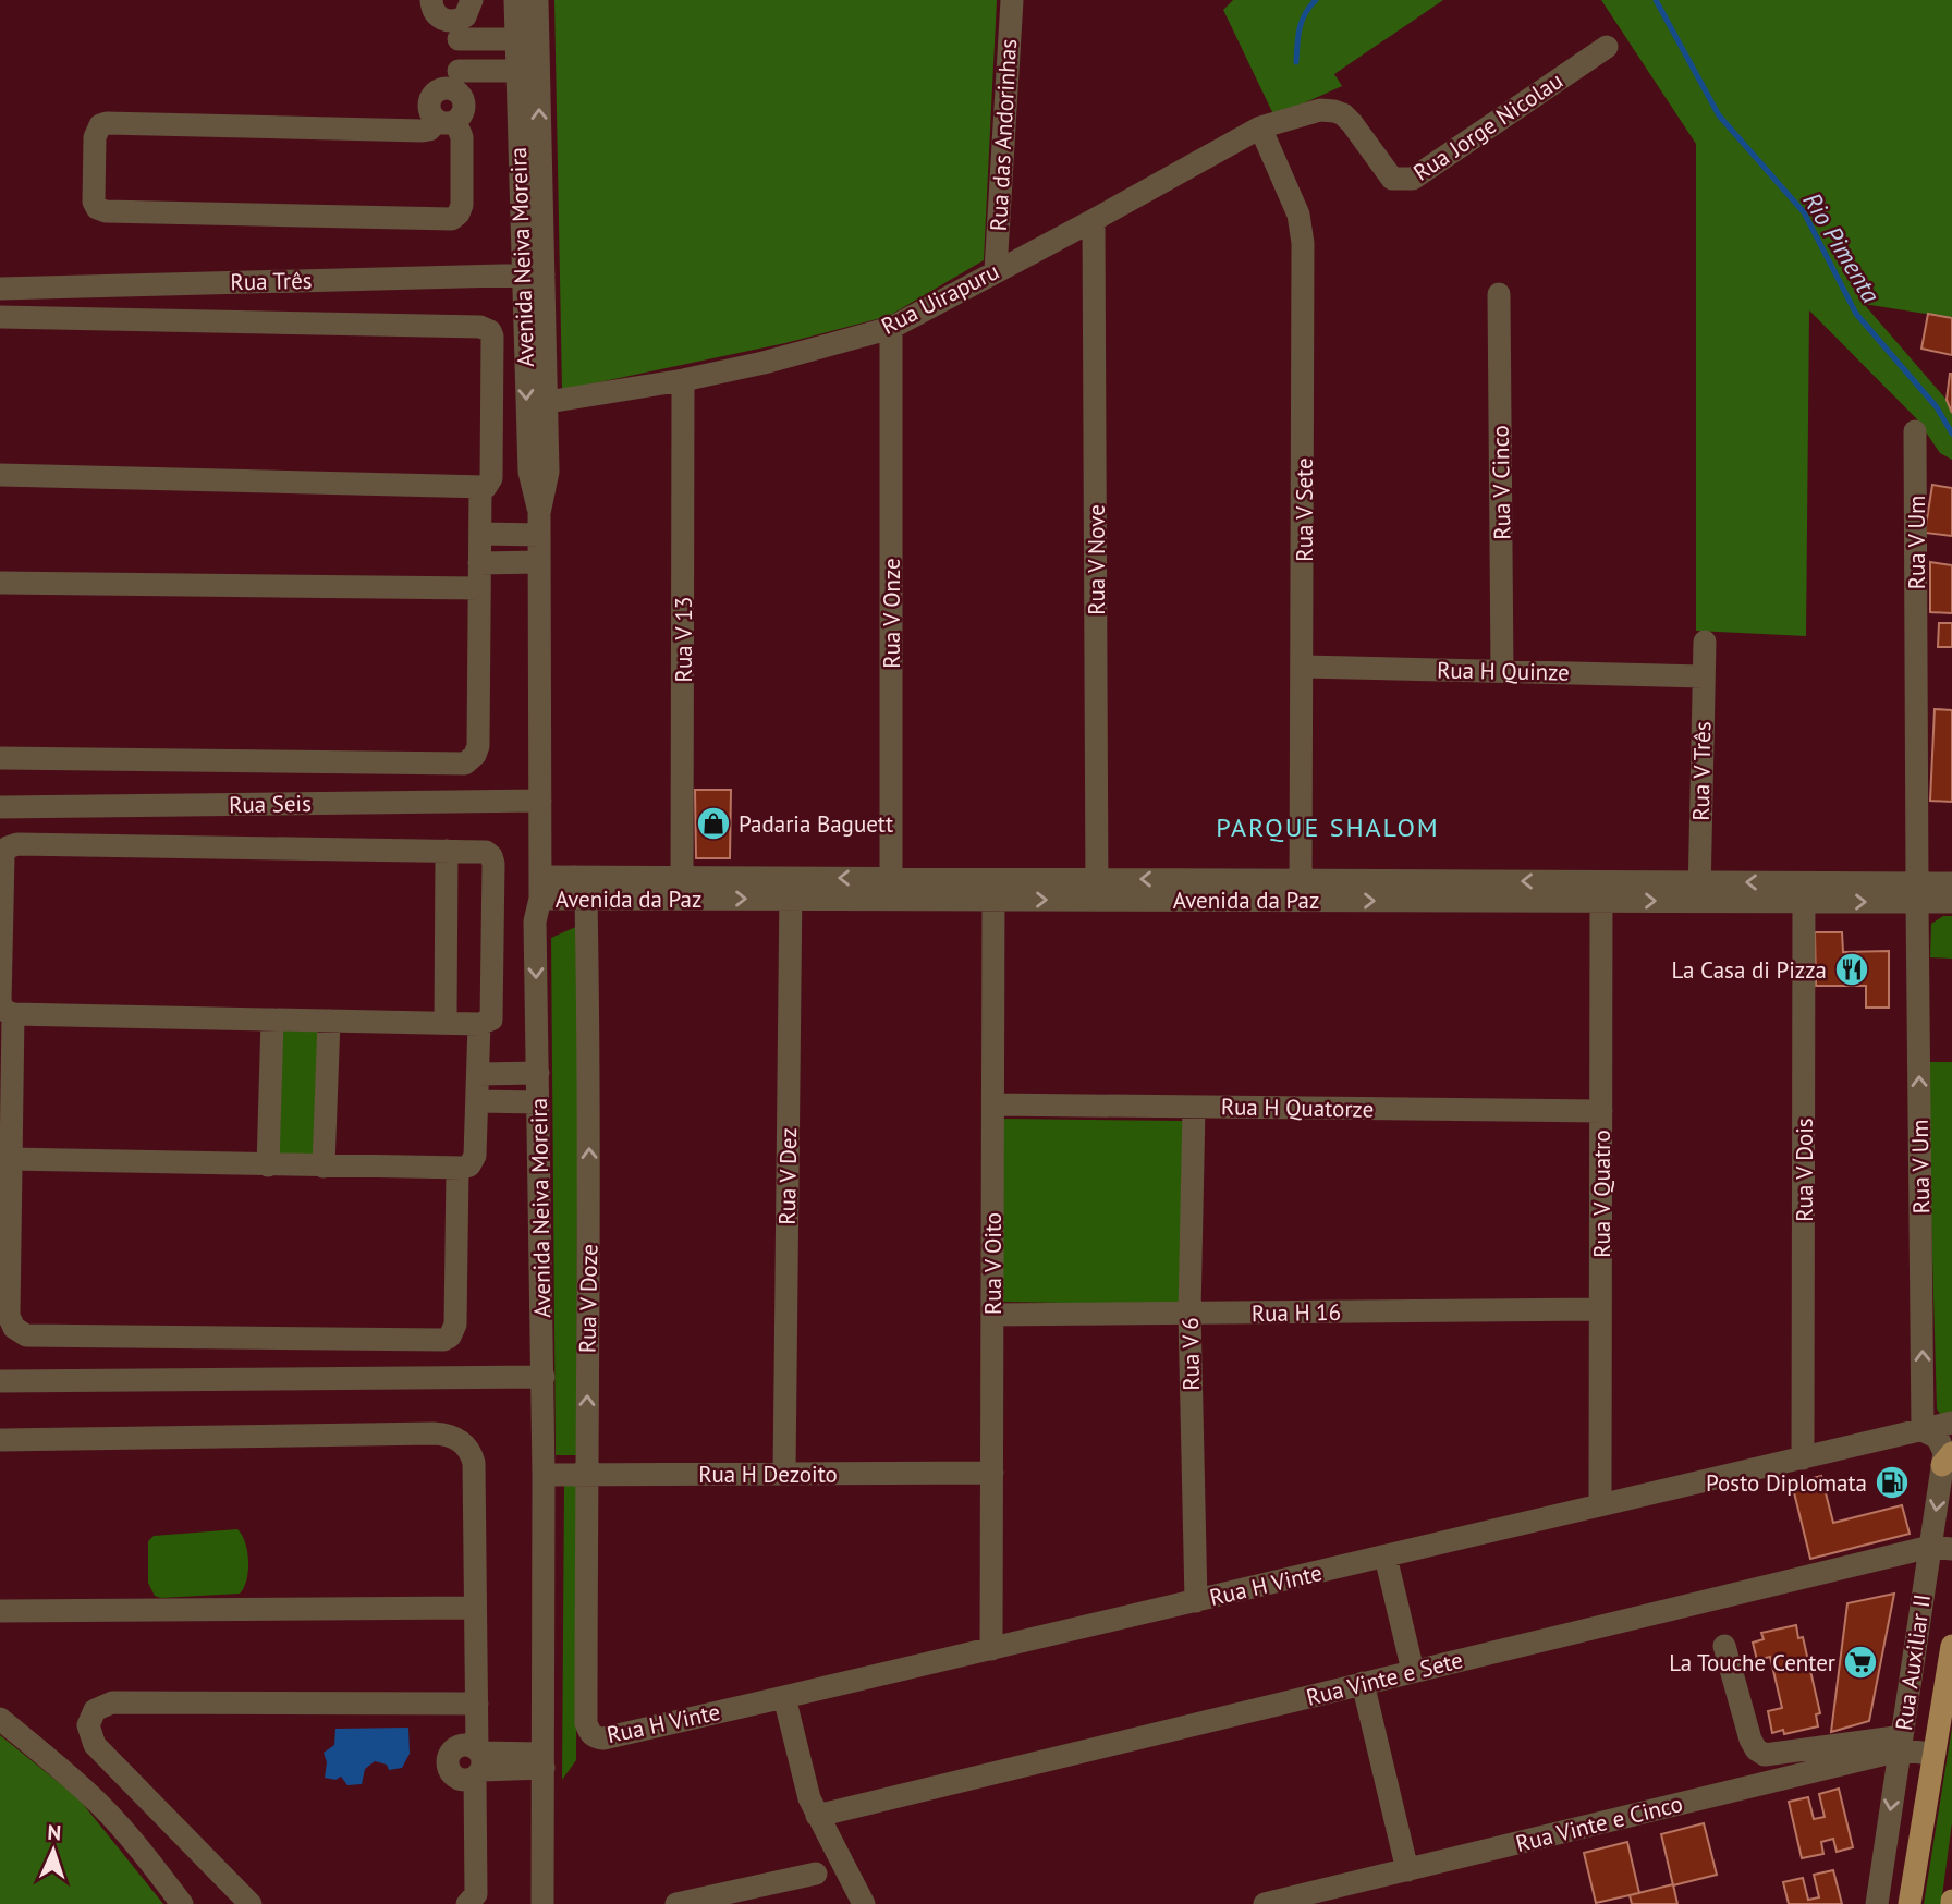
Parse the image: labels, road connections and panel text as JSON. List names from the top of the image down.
{
  "streets": {
    "street": [
      "Rua Jorge Nicolau",
      "Rua das Andorinhas",
      "Avenida Neiva Moreira",
      "Rua Três",
      "Rua Uirapuru",
      "Rua V Cinco",
      "Rua V Sete",
      "Rua V Um",
      "Rua V Nove",
      "Rua V Onze",
      "Rua V 13",
      "Rua H Quinze",
      "Rua V Três",
      "Rua Seis",
      "Avenida da Paz",
      "Rua H Quatorze",
      "Rua V Dois",
      "Rua V Dez",
      "Rua V Quatro",
      "Rua V Oito",
      "Rua V Doze",
      "Rua H 16",
      "Rua V 6",
      "Rua H Dezoito",
      "Rua H Vinte",
      "Rua Auxiliar II",
      "Rua Vinte e Sete",
      "Rua Vinte e Cinco"
    ]
  },
  "crossings": [
    ["Rua Jorge Nicolau", "Rua Uirapuru"],
    ["Rua Jorge Nicolau", "Rua V Sete"],
    ["Rua das Andorinhas", "Rua Uirapuru"],
    ["Avenida Neiva Moreira", "Rua Três"],
    ["Avenida Neiva Moreira", "Rua Uirapuru"],
    ["Avenida Neiva Moreira", "Rua Seis"],
    ["Avenida Neiva Moreira", "Avenida da Paz"],
    ["Avenida Neiva Moreira", "Rua H Dezoito"],
    ["Rua Uirapuru", "Rua V Sete"],
    ["Rua Uirapuru", "Rua V Nove"],
    ["Rua Uirapuru", "Rua V Onze"],
    ["Rua Uirapuru", "Rua V 13"],
    ["Rua V Cinco", "Rua H Quinze"],
    ["Rua V Sete", "Rua H Quinze"],
    ["Rua V Sete", "Avenida da Paz"],
    ["Rua V Um", "Avenida da Paz"],
    ["Rua V Um", "Rua H Vinte"],
    ["Rua V Um", "Rua Auxiliar II"],
    ["Rua V Nove", "Avenida da Paz"],
    ["Rua V Onze", "Avenida da Paz"],
    ["Rua V 13", "Avenida da Paz"],
    ["Rua H Quinze", "Rua V Três"],
    ["Rua V Três", "Avenida da Paz"],
    ["Avenida da Paz", "Rua V Dois"],
    ["Avenida da Paz", "Rua V Dez"],
    ["Avenida da Paz", "Rua V Quatro"],
    ["Avenida da Paz", "Rua V Oito"],
    ["Avenida da Paz", "Rua V Doze"],
    ["Rua H Quatorze", "Rua V Quatro"],
    ["Rua H Quatorze", "Rua V Oito"],
    ["Rua H Quatorze", "Rua V 6"],
    ["Rua V Dois", "Rua H Vinte"],
    ["Rua V Dez", "Rua H Dezoito"],
    ["Rua V Quatro", "Rua H 16"],
    ["Rua V Quatro", "Rua H Vinte"],
    ["Rua V Oito", "Rua H 16"],
    ["Rua V Oito", "Rua H Dezoito"],
    ["Rua V Oito", "Rua H Vinte"],
    ["Rua V Doze", "Rua H Dezoito"],
    ["Rua V Doze", "Rua H Vinte"],
    ["Rua H 16", "Rua V 6"],
    ["Rua V 6", "Rua H Vinte"],
    ["Rua H Vinte", "Rua Auxiliar II"],
    ["Rua Auxiliar II", "Rua Vinte e Sete"],
    ["Rua Auxiliar II", "Rua Vinte e Cinco"]
  ],
  "one_way": ["Rua V Um", "Rua Auxiliar II"],
  "districts": ["PARQUE SHALOM"],
  "water": ["Rio Pimenta"],
  "places": {
    "shop": ["Padaria Baguett"],
    "restaurant": ["La Casa di Pizza"],
    "fuel station": ["Posto Diplomata"],
    "supermarket": ["La Touche Center"]
  },
  "north": "top"
}
